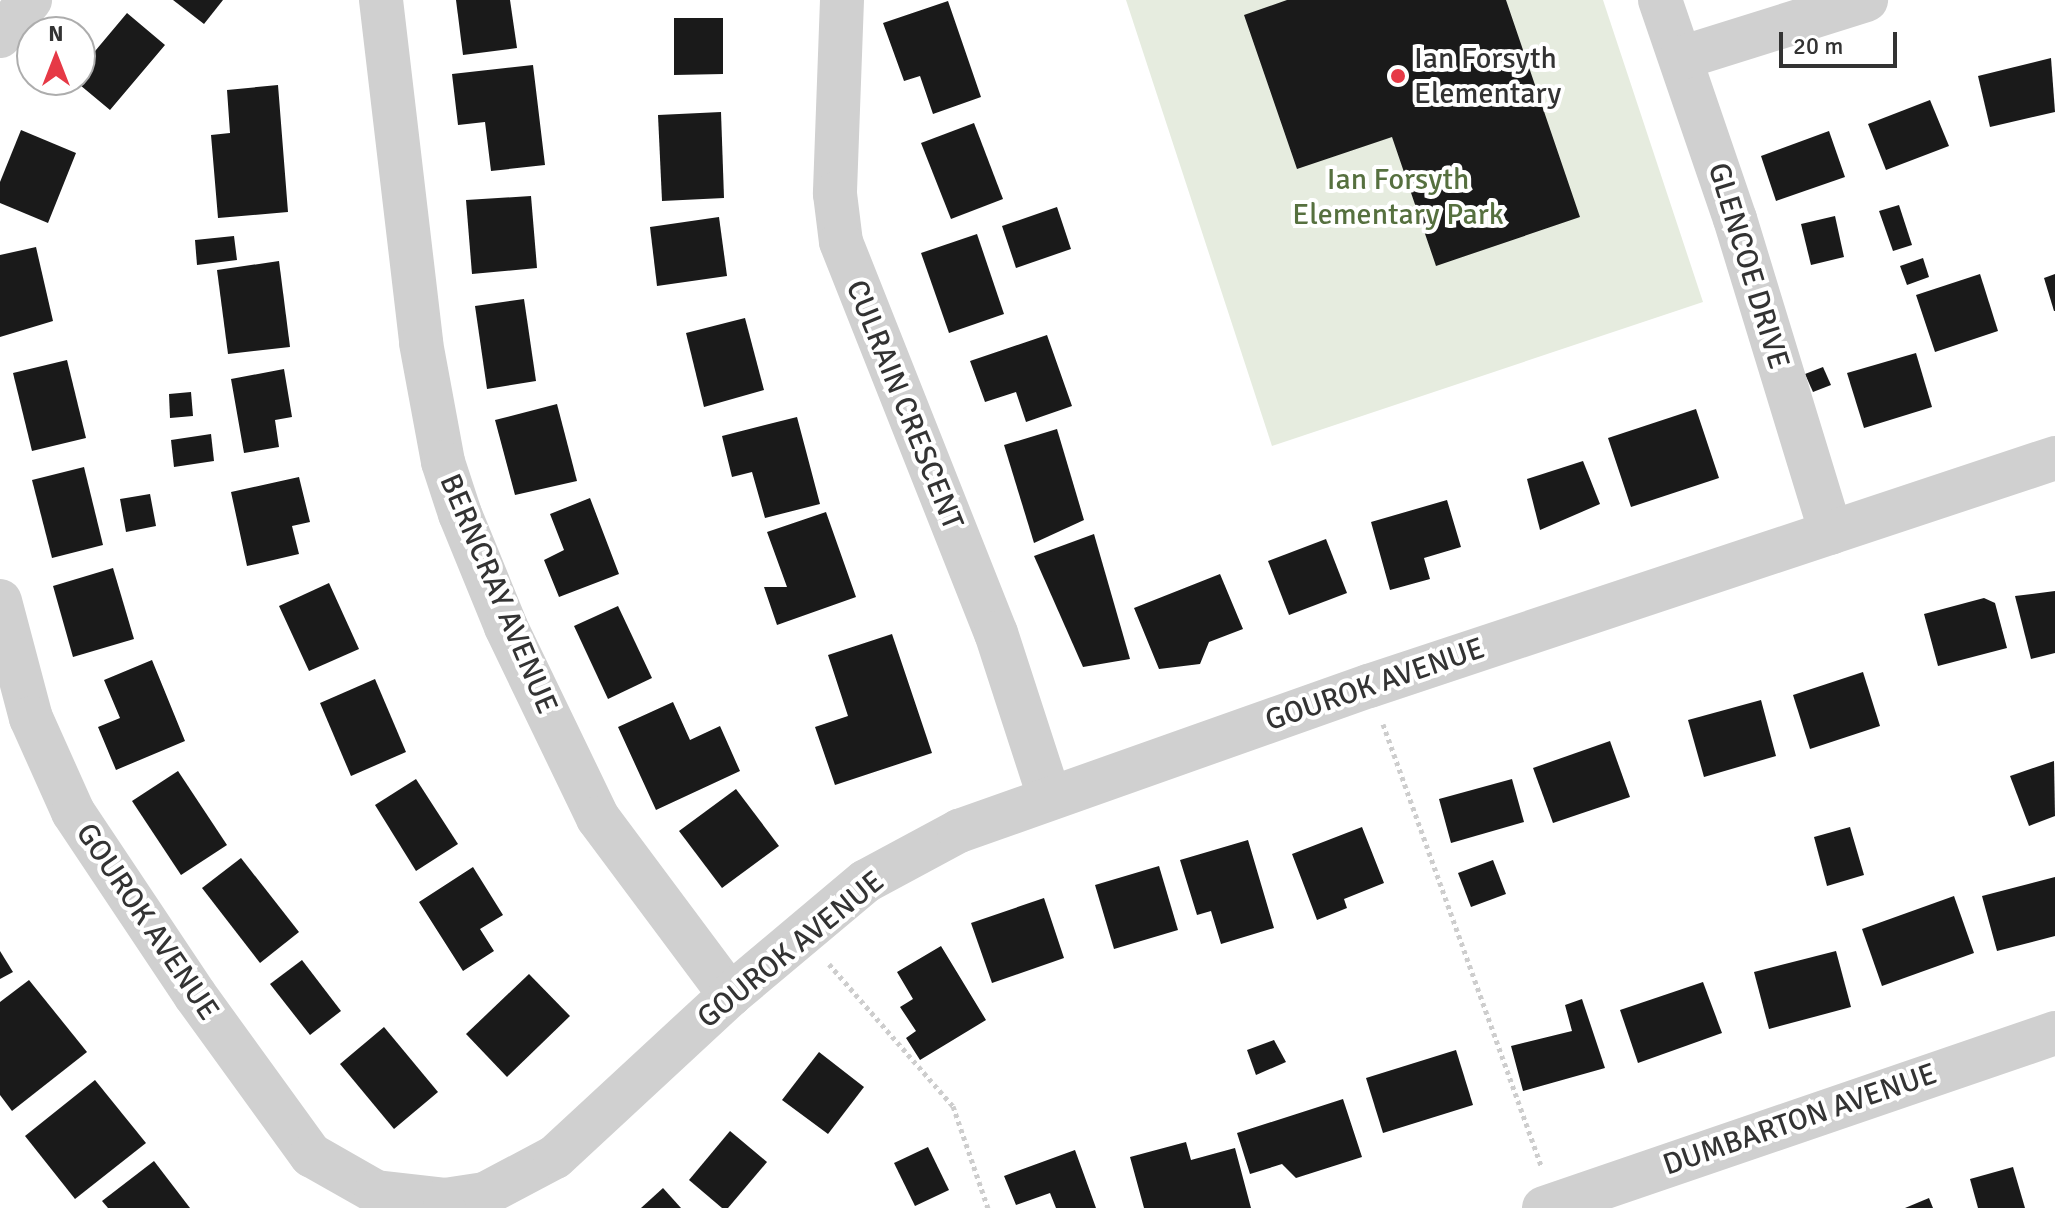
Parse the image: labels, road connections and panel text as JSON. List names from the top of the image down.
{
  "streets": {
    "street": [
      "GLENCOE DRIVE",
      "CULRAIN CRESCENT",
      "BERNCRAY AVENUE",
      "GOUROK AVENUE",
      "DUMBARTON AVENUE"
    ]
  },
  "crossings": [
    ["GLENCOE DRIVE", "GOUROK AVENUE"],
    ["CULRAIN CRESCENT", "GOUROK AVENUE"],
    ["BERNCRAY AVENUE", "GOUROK AVENUE"]
  ],
  "parks": ["Ian Forsyth Elementary Park"],
  "places": ["Ian Forsyth Elementary"],
  "scale_bar": "20 m",
  "north": "top"
}
